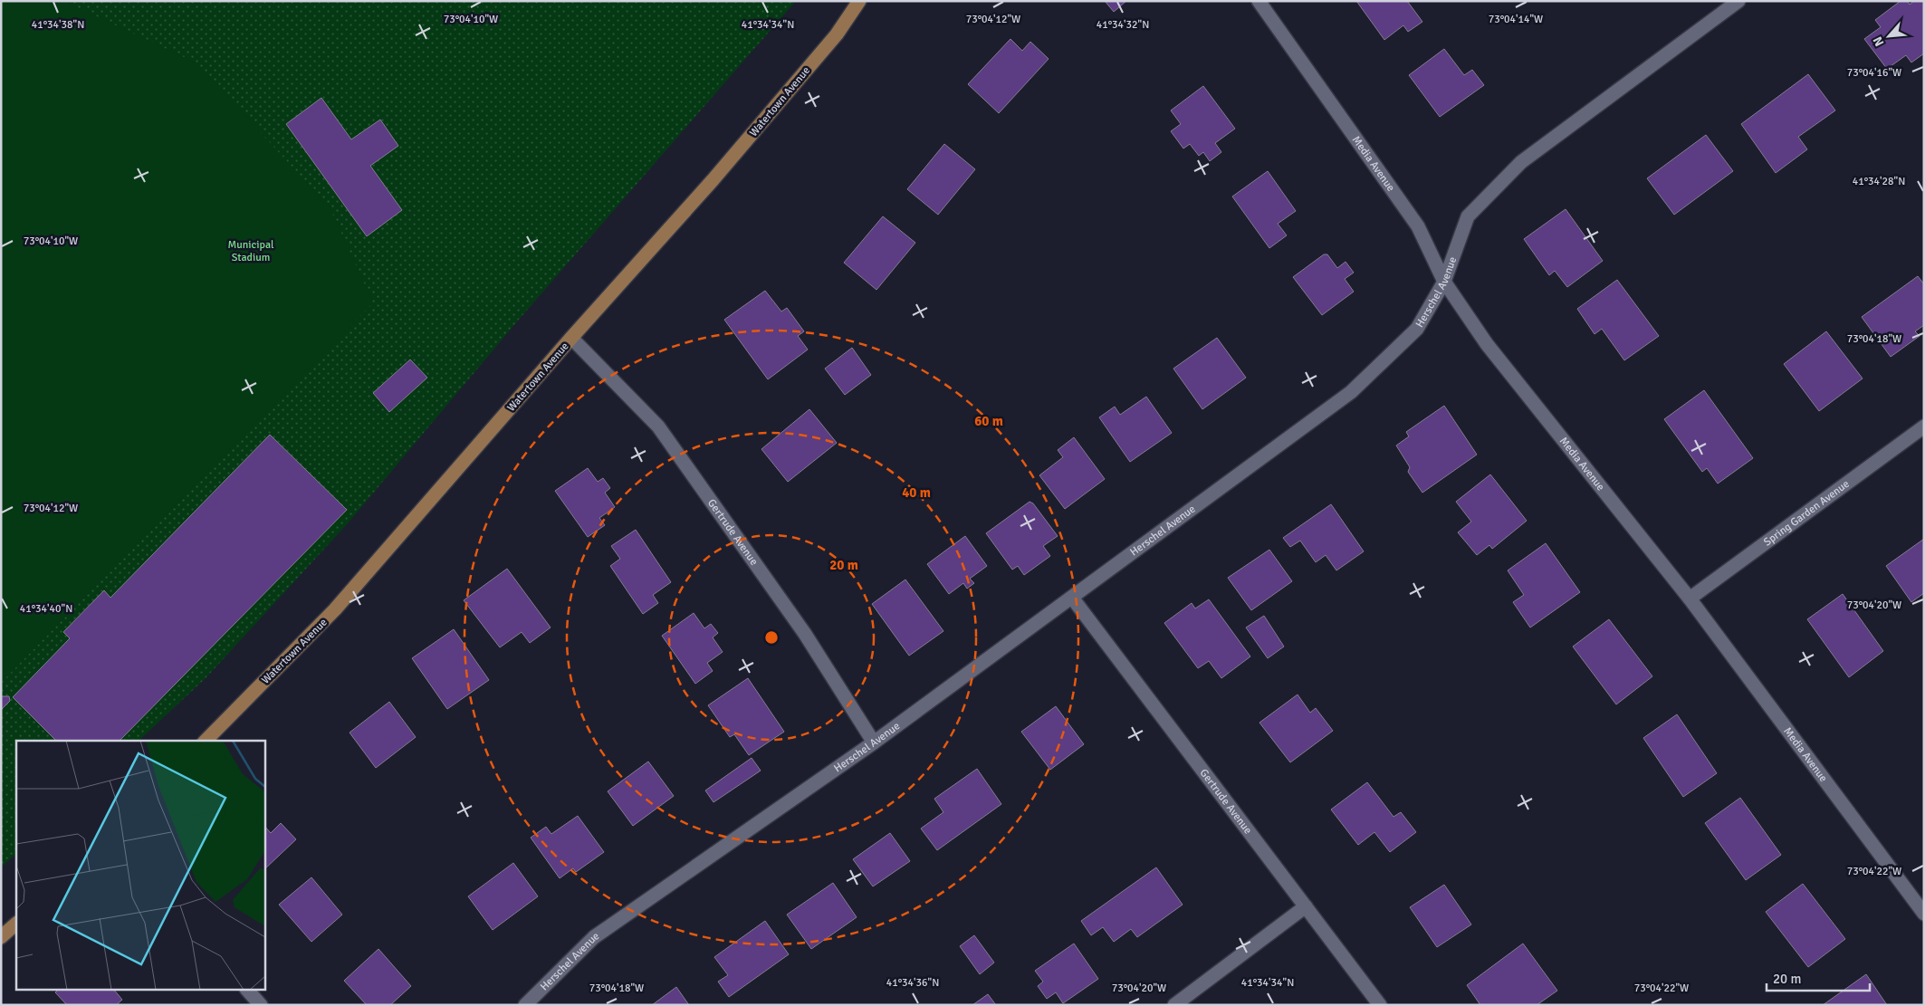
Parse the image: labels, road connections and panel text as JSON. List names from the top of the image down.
{
  "streets": {
    "main road": ["Watertown Avenue"],
    "street": [
      "Media Avenue",
      "Herschel Avenue",
      "Spring Garden Avenue",
      "Gertrude Avenue"
    ]
  },
  "crossings": [
    ["Watertown Avenue", "Gertrude Avenue"],
    ["Media Avenue", "Herschel Avenue"],
    ["Media Avenue", "Spring Garden Avenue"],
    ["Herschel Avenue", "Gertrude Avenue"]
  ],
  "parks": ["Municipal Stadium"],
  "scale_bar": "20 m",
  "north": "bottom left",
  "coordinates": [
    "73°04'10\"W",
    "73°04'12\"W",
    "73°04'14\"W",
    "41°34'38\"N",
    "41°34'34\"N",
    "41°34'32\"N",
    "73°04'16\"W",
    "41°34'28\"N",
    "73°04'18\"W",
    "73°04'20\"W",
    "41°34'40\"N",
    "73°04'22\"W",
    "41°34'36\"N"
  ],
  "rings": ["60 m", "40 m", "20 m"]
}
